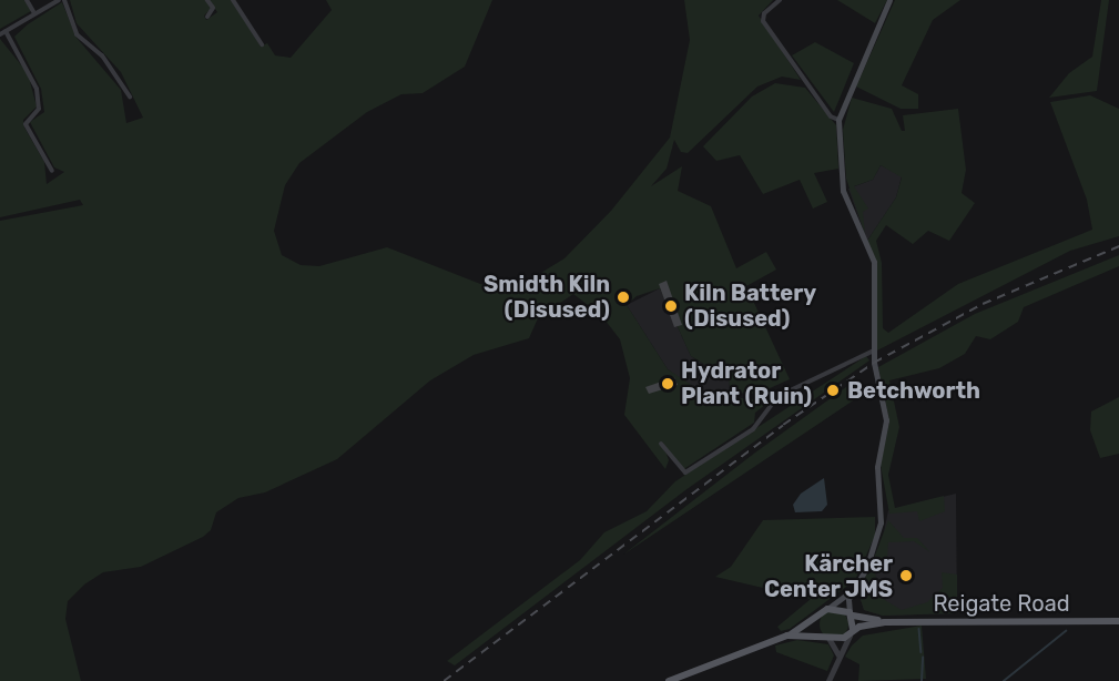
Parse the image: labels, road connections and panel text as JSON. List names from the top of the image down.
{
  "streets": {
    "main road": ["Reigate Road"]
  },
  "places": [
    "Smidth Kiln (Disused)",
    "Kiln Battery (Disused)",
    "Hydrator Plant (Ruin)",
    "Betchworth",
    "Kärcher Center JMS"
  ]
}
